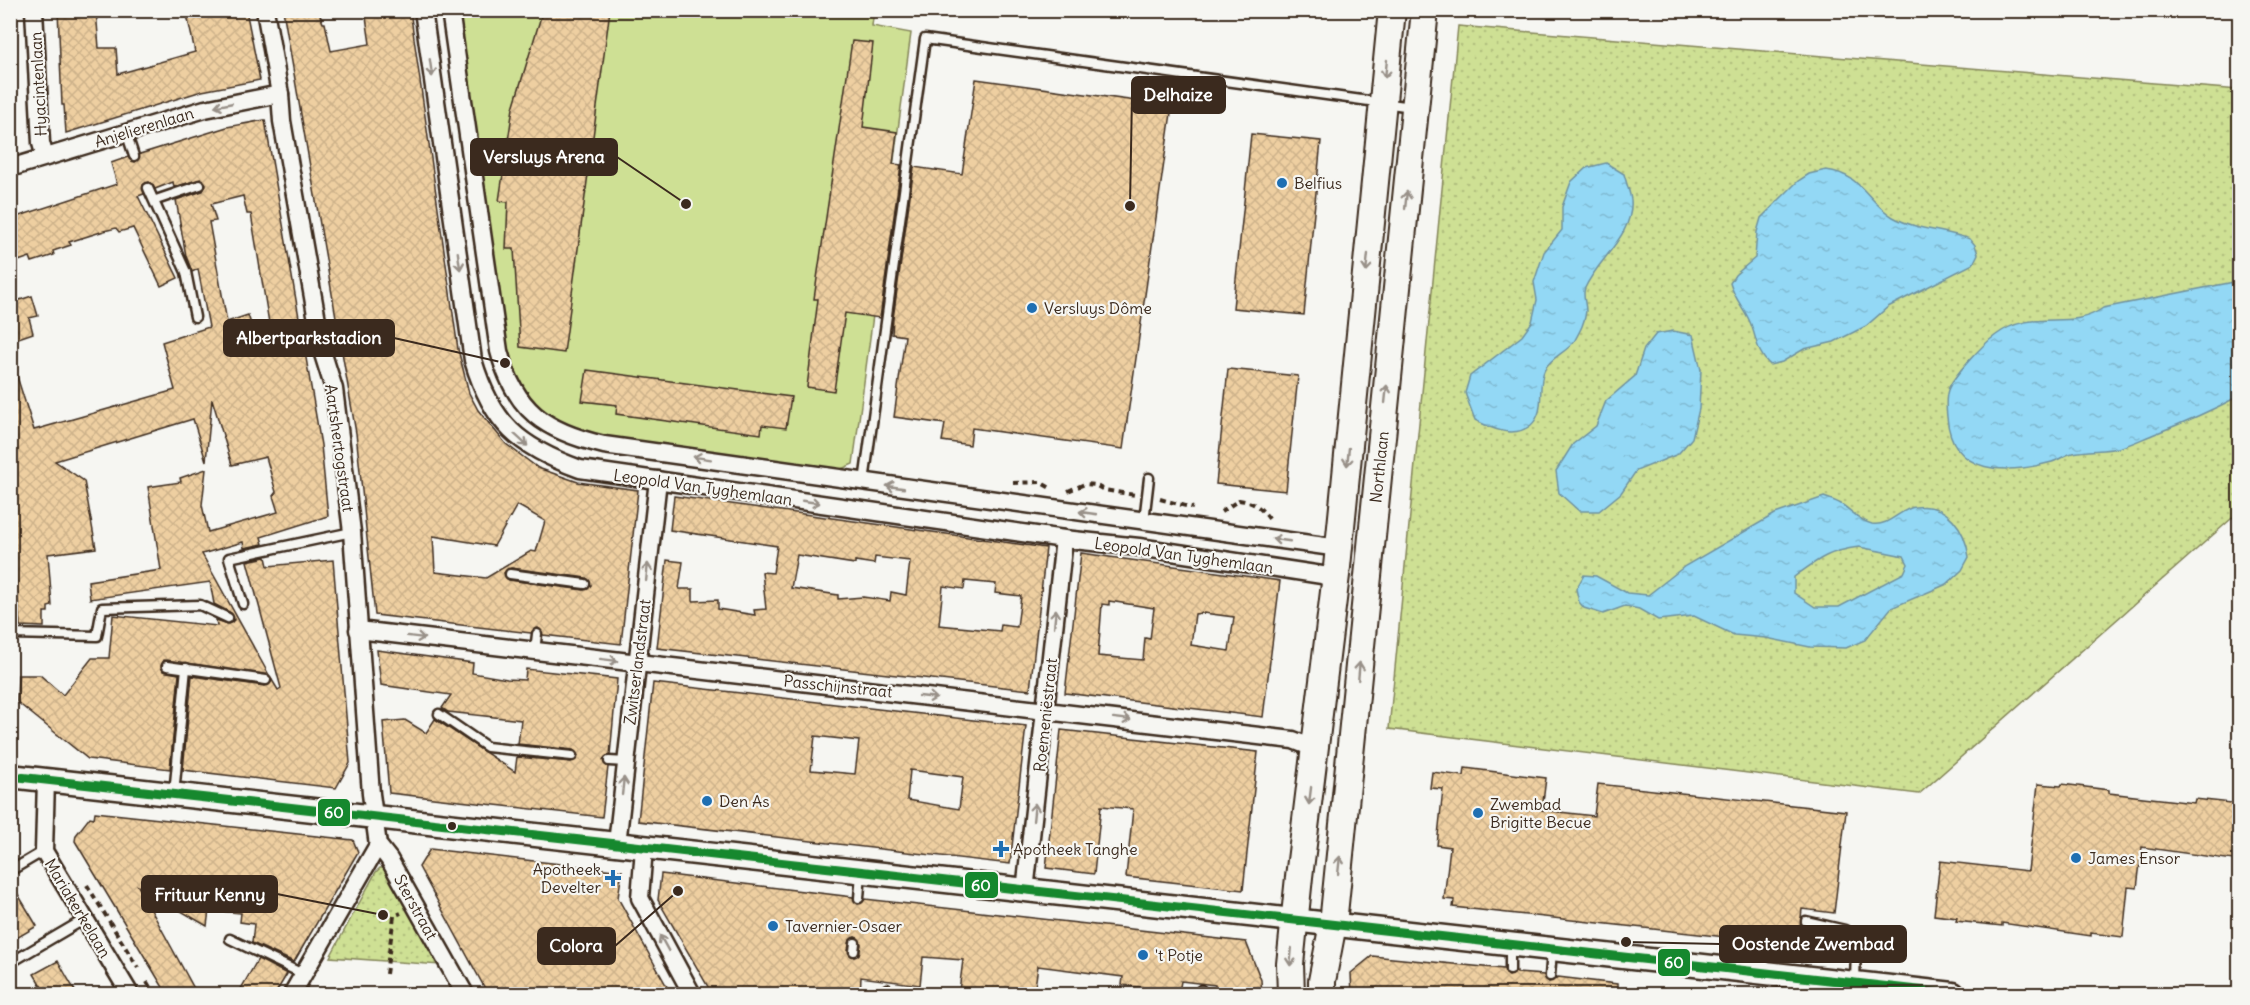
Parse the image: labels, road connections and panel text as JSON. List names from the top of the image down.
{
  "streets": {
    "main road": ["Northlaan"],
    "street": [
      "Hyacintenlaan",
      "Anjelierenlaan",
      "Aartshertogstraat",
      "Leopold Van Tyghemlaan",
      "Zwitserlandstraat",
      "Passchijnstraat",
      "Roemeniëstraat",
      "Sterstraat",
      "Mariakerkelaan"
    ]
  },
  "crossings": [
    ["Hyacintenlaan", "Anjelierenlaan"],
    ["Anjelierenlaan", "Aartshertogstraat"],
    ["Aartshertogstraat", "Passchijnstraat"],
    ["Northlaan", "Leopold Van Tyghemlaan"],
    ["Northlaan", "Passchijnstraat"],
    ["Leopold Van Tyghemlaan", "Zwitserlandstraat"],
    ["Leopold Van Tyghemlaan", "Roemeniëstraat"],
    ["Zwitserlandstraat", "Passchijnstraat"],
    ["Passchijnstraat", "Roemeniëstraat"]
  ],
  "one_way": [
    "Anjelierenlaan",
    "Zwitserlandstraat",
    "Passchijnstraat",
    "Roemeniëstraat"
  ],
  "places": {
    "other": [
      "Belfius",
      "Versluys Arena",
      "Delhaize",
      "Versluys Dôme",
      "Albertparkstadion",
      "Den As",
      "Zwembad Brigitte Becue",
      "James Ensor",
      "Colora",
      "Frituur Kenny",
      "Tavernier-Osaer",
      "Oostende Zwembad",
      "'t Potje"
    ],
    "health": ["Apotheek Tanghe", "Apotheek Develter"]
  },
  "lines": ["transit line 60"]
}
